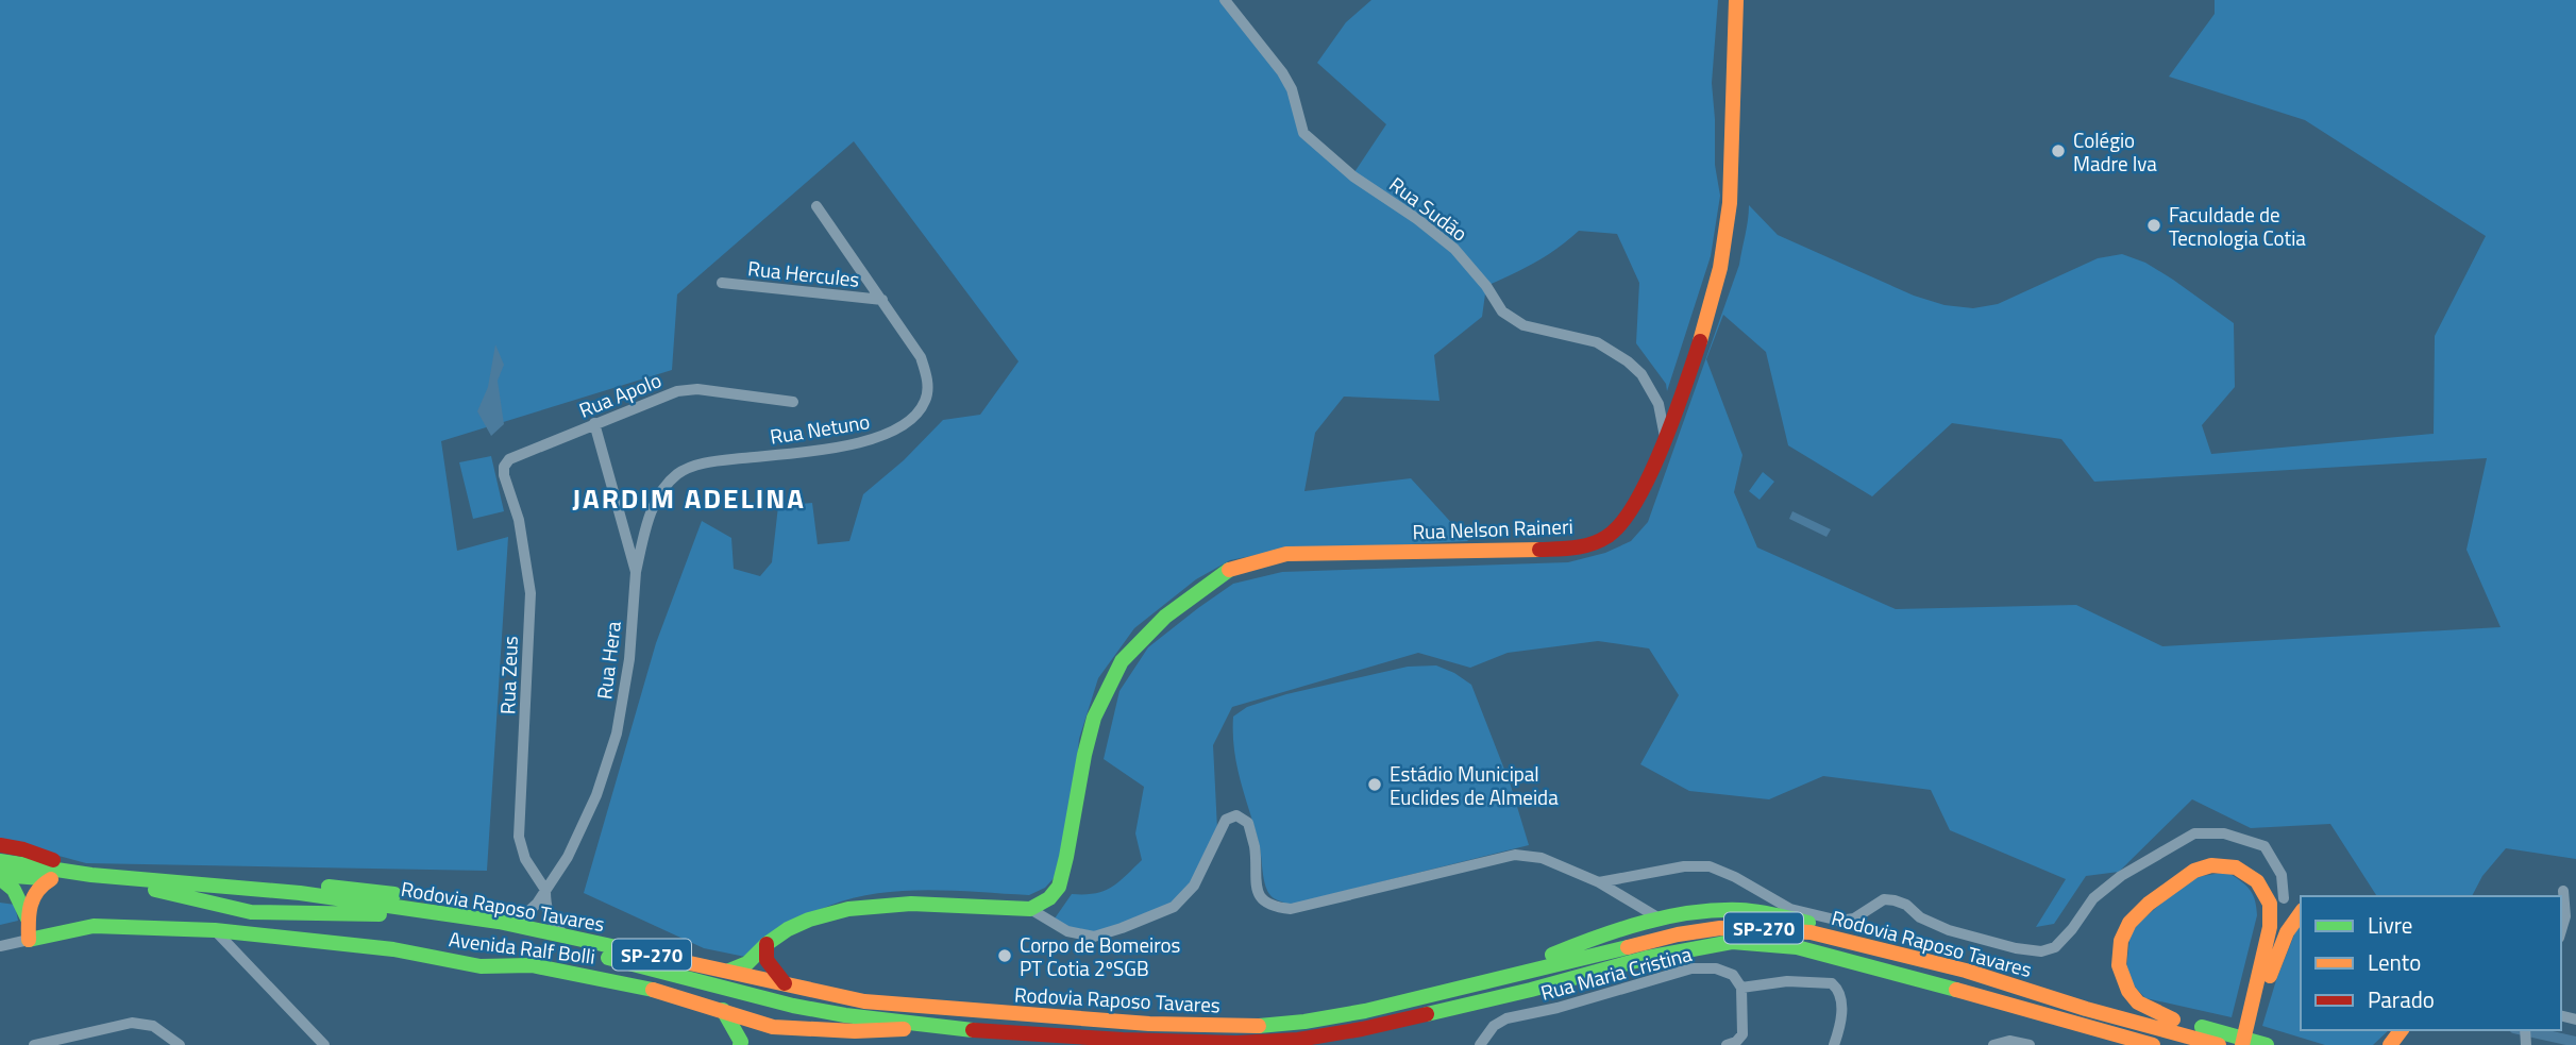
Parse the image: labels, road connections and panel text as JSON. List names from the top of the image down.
{
  "streets": {
    "main road": [
      "Rua Nelson Raineri",
      "Rodovia Raposo Tavares",
      "SP-270",
      "Avenida Ralf Bolli"
    ],
    "street": [
      "Rua Sudão",
      "Rua Hercules",
      "Rua Apolo",
      "Rua Netuno",
      "Rua Hera",
      "Rua Zeus",
      "Rua Maria Cristina"
    ]
  },
  "crossings": [
    ["Rua Sudão", "Rua Nelson Raineri"],
    ["Rua Hercules", "Rua Netuno"],
    ["Rua Apolo", "Rua Hera"],
    ["Rua Apolo", "Rua Zeus"],
    ["Rua Netuno", "Rua Hera"],
    ["Rua Hera", "Rua Zeus"],
    ["Rua Hera", "Rodovia Raposo Tavares"],
    ["Rua Zeus", "Rodovia Raposo Tavares"],
    ["Rodovia Raposo Tavares", "Avenida Ralf Bolli"]
  ],
  "districts": ["JARDIM ADELINA"],
  "places": [
    "Colégio Madre Iva",
    "Faculdade de Tecnologia Cotia",
    "Estádio Municipal Euclides de Almeida",
    "Corpo de Bomeiros PT Cotia 2ºSGB"
  ],
  "legend": ["Livre", "Lento", "Parado"]
}
